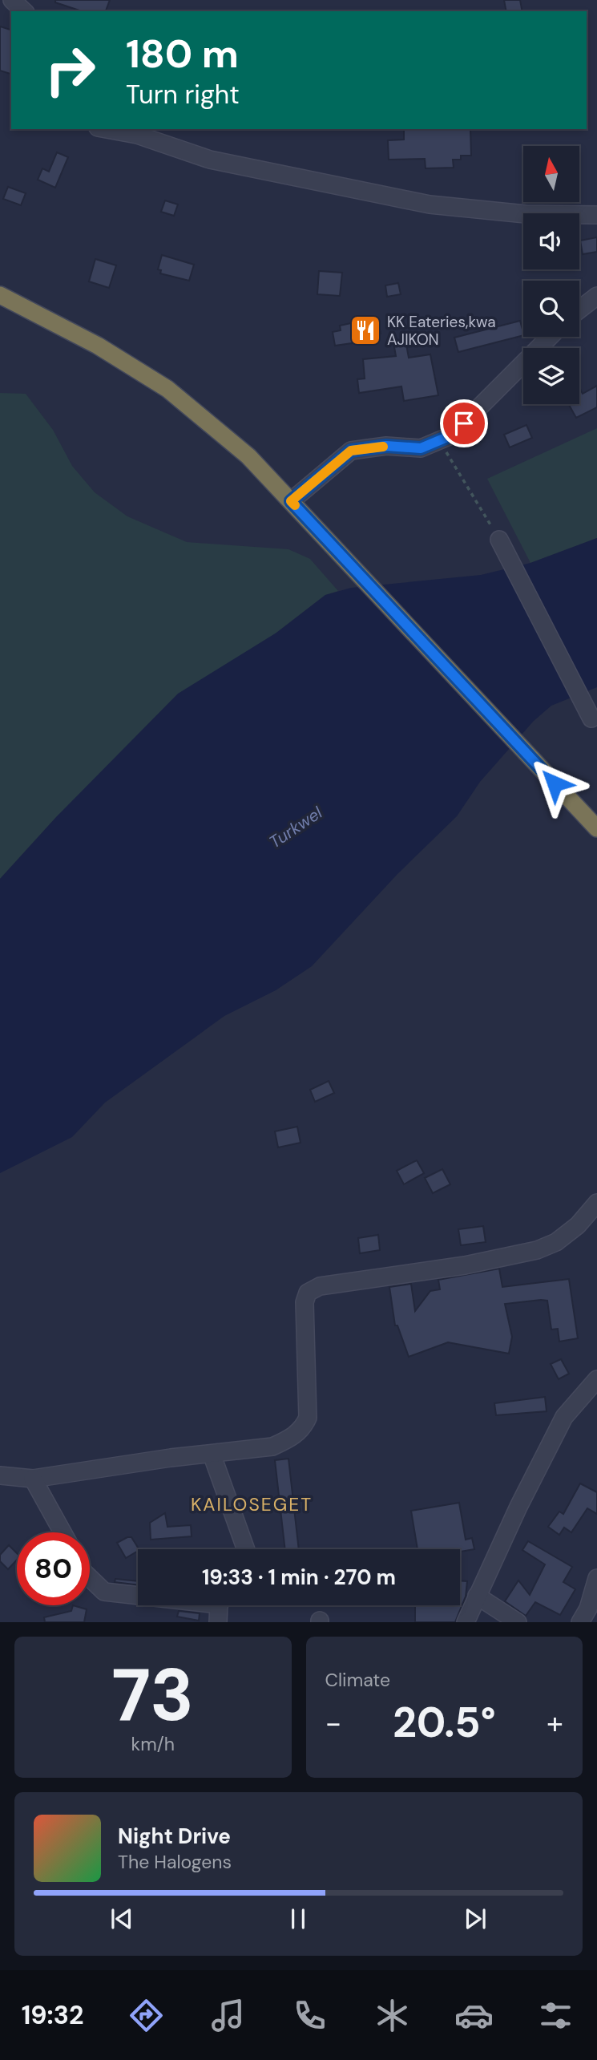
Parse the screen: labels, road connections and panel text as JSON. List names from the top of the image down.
{
  "districts": ["KAILOSEGET"],
  "water": ["Turkwel"],
  "places": {
    "restaurant": ["KK Eateries,kwa AJIKON"]
  },
  "north": "top",
  "page": {
    "turn": ["180 m", "Turn right"],
    "limit": "80",
    "trip": "19:33 · 1 min · 270 m",
    "tile": [
      ["73", "km/h"],
      "Climate"
    ],
    "heat": ["−", "20.5°", "+"],
    "song": ["Night Drive", "The Halogens"],
    "tabs": "19:32"
  }
}
